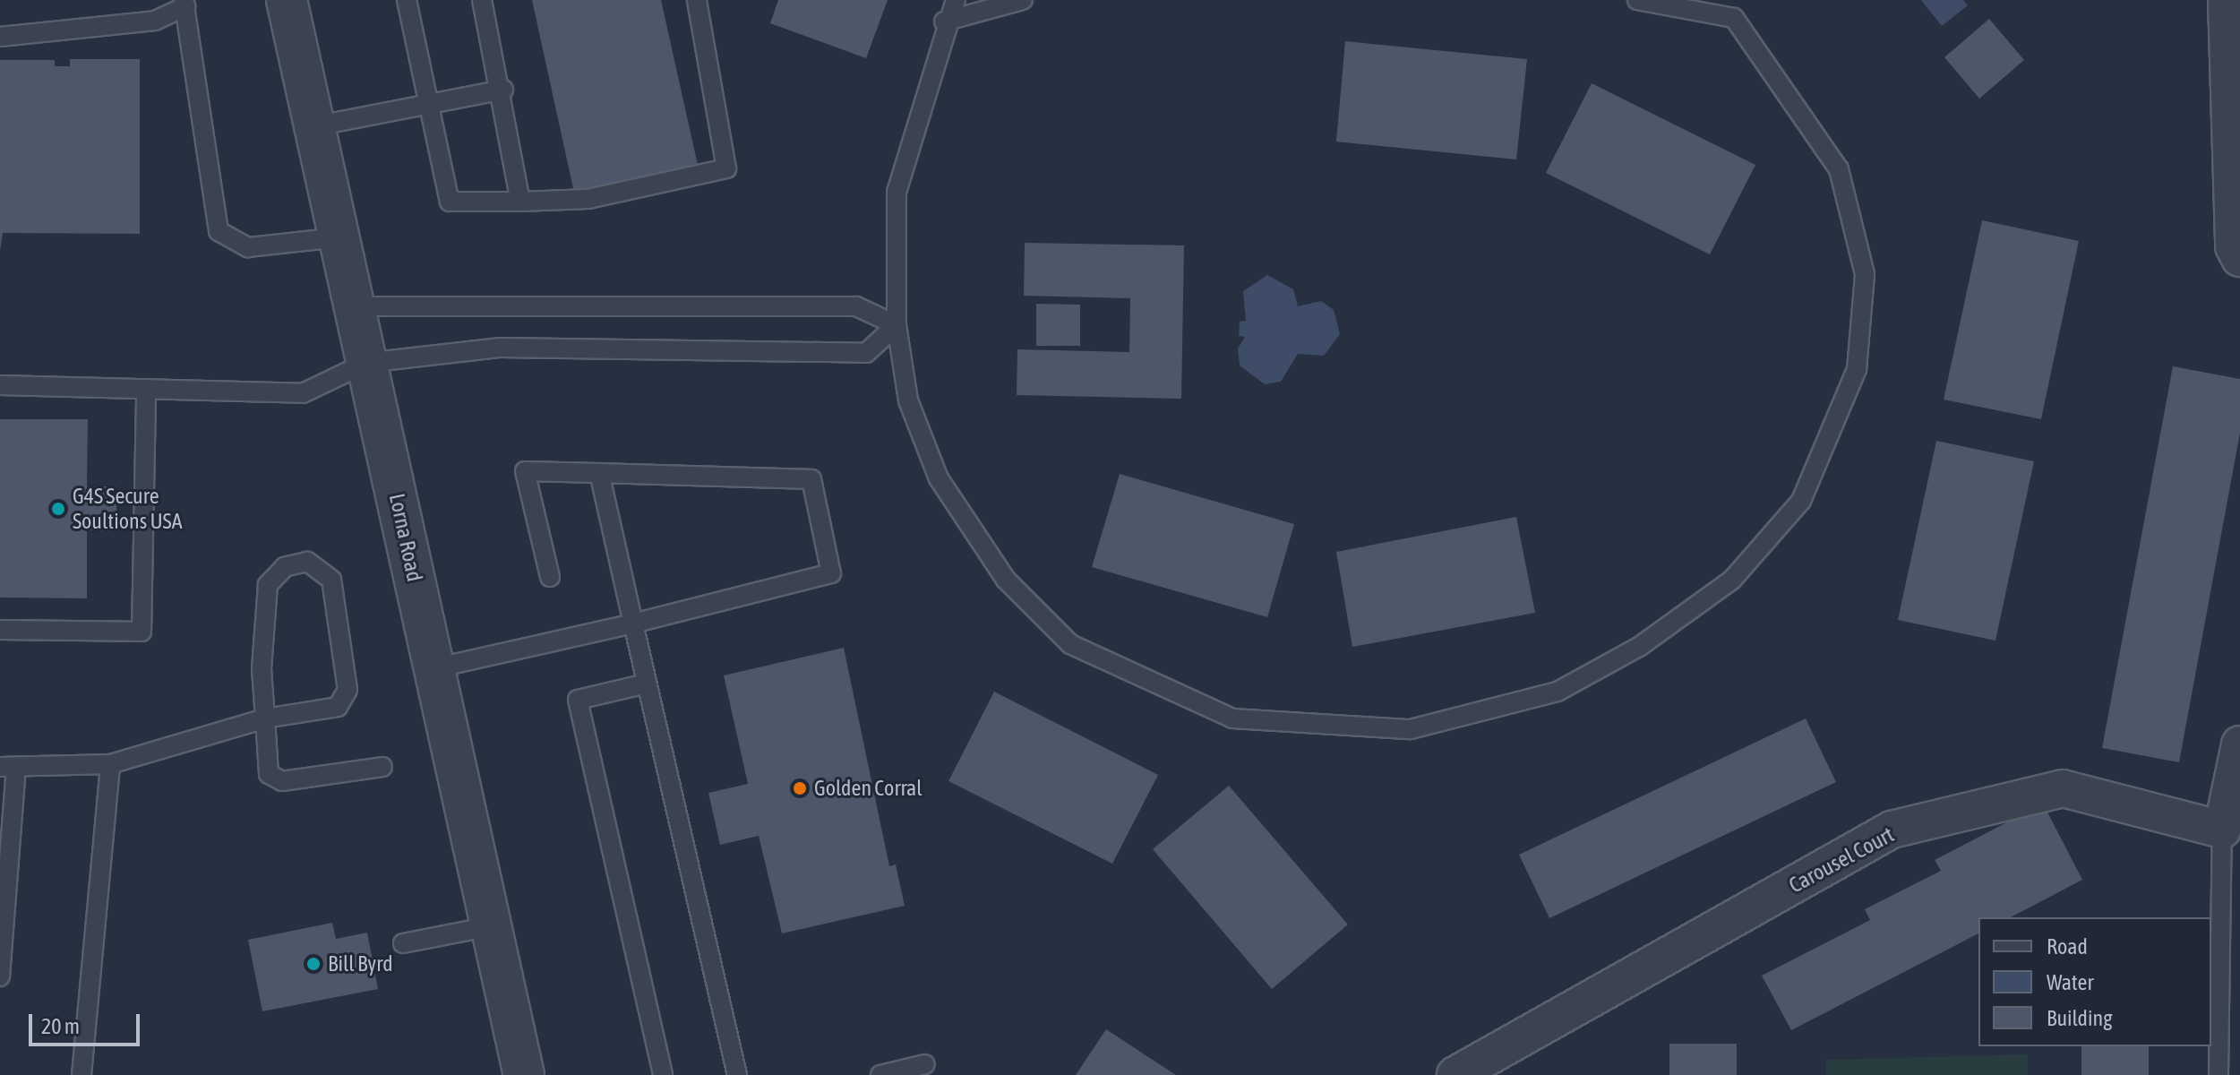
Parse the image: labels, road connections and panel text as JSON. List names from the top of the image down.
{
  "streets": {
    "street": ["Lorna Road", "Carousel Court"]
  },
  "places": ["G4S Secure Soultions USA", "Golden Corral", "Bill Byrd"],
  "legend": ["Road", "Water", "Building"],
  "scale_bar": "20 m"
}
